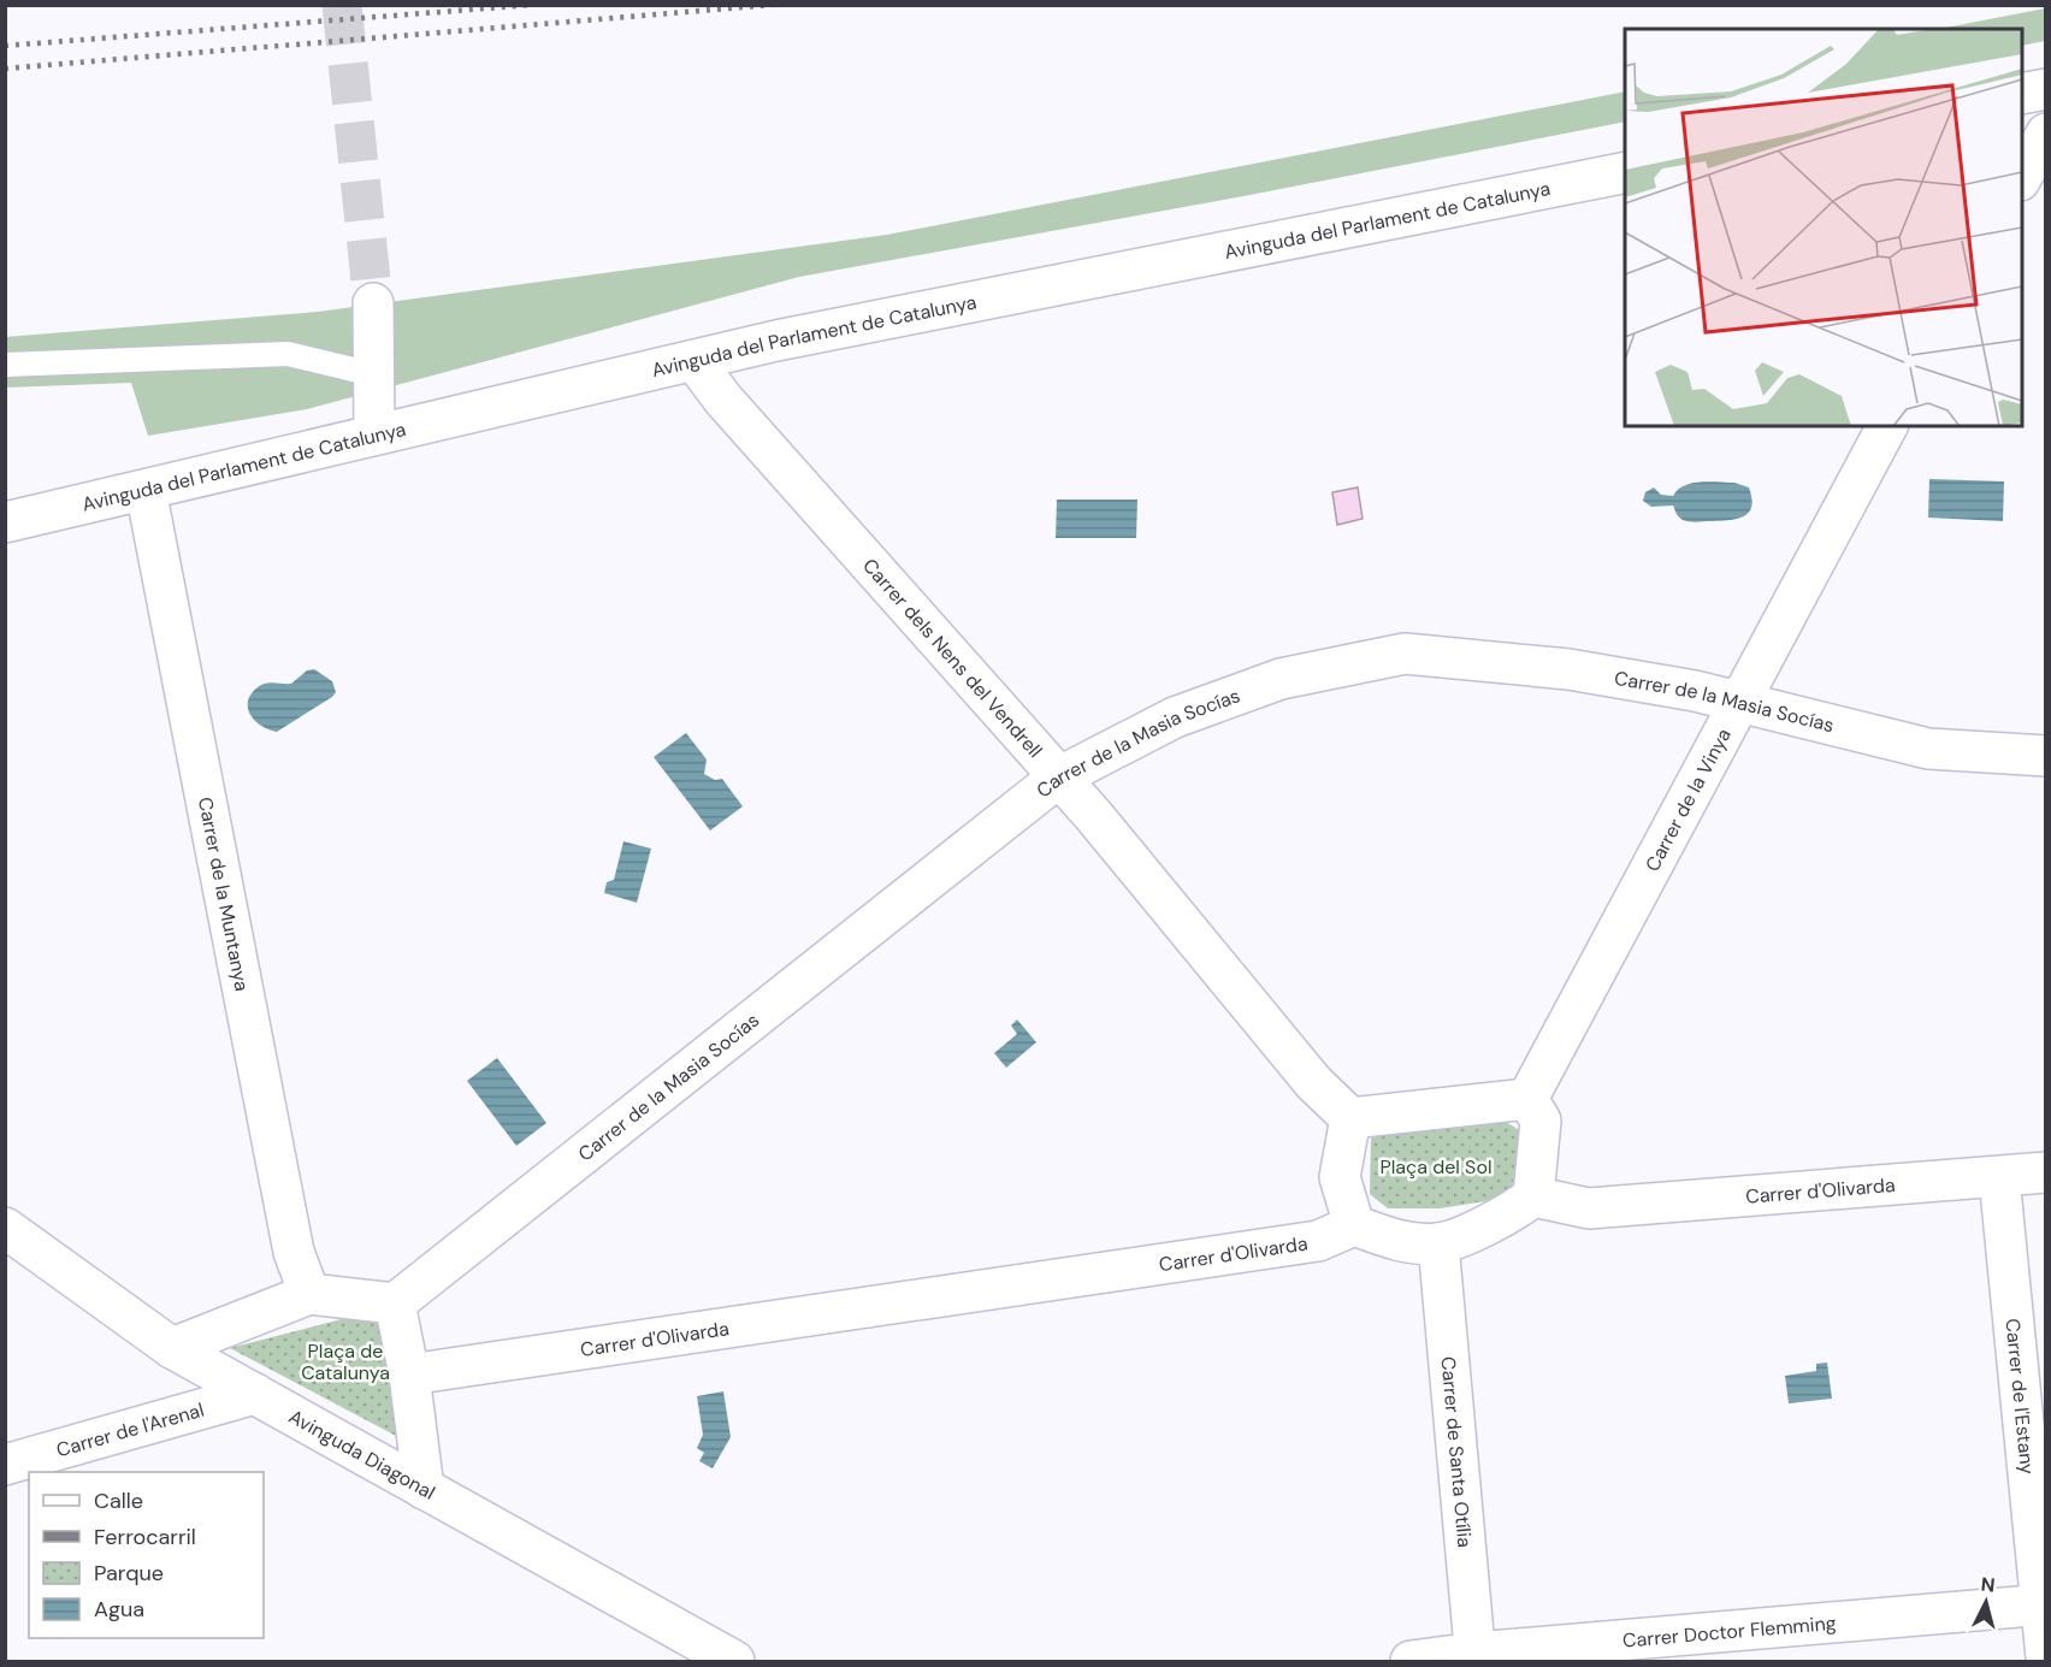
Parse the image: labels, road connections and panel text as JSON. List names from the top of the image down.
{
  "streets": {
    "street": [
      "Avinguda del Parlament de Catalunya",
      "Carrer dels Nens del Vendrell",
      "Carrer de la Masia Socías",
      "Carrer de la Vinya",
      "Carrer de la Muntanya",
      "Carrer d'Olivarda",
      "Carrer de l'Estany",
      "Carrer de l'Arenal",
      "Carrer de Santa Otília",
      "Avinguda Diagonal",
      "Carrer Doctor Flemming"
    ]
  },
  "crossings": [
    ["Avinguda del Parlament de Catalunya", "Carrer dels Nens del Vendrell"],
    ["Avinguda del Parlament de Catalunya", "Carrer de la Muntanya"],
    ["Carrer dels Nens del Vendrell", "Carrer de la Masia Socías"],
    ["Carrer de la Masia Socías", "Carrer de la Vinya"],
    ["Carrer d'Olivarda", "Carrer de l'Estany"],
    ["Carrer de l'Estany", "Carrer Doctor Flemming"],
    ["Carrer de l'Arenal", "Avinguda Diagonal"],
    ["Carrer de Santa Otília", "Carrer Doctor Flemming"]
  ],
  "parks": ["Plaça del Sol", "Plaça de Catalunya"],
  "legend": [
    "Calle",
    "Ferrocarril",
    "Parque",
    "Agua"
  ],
  "north": "top"
}
